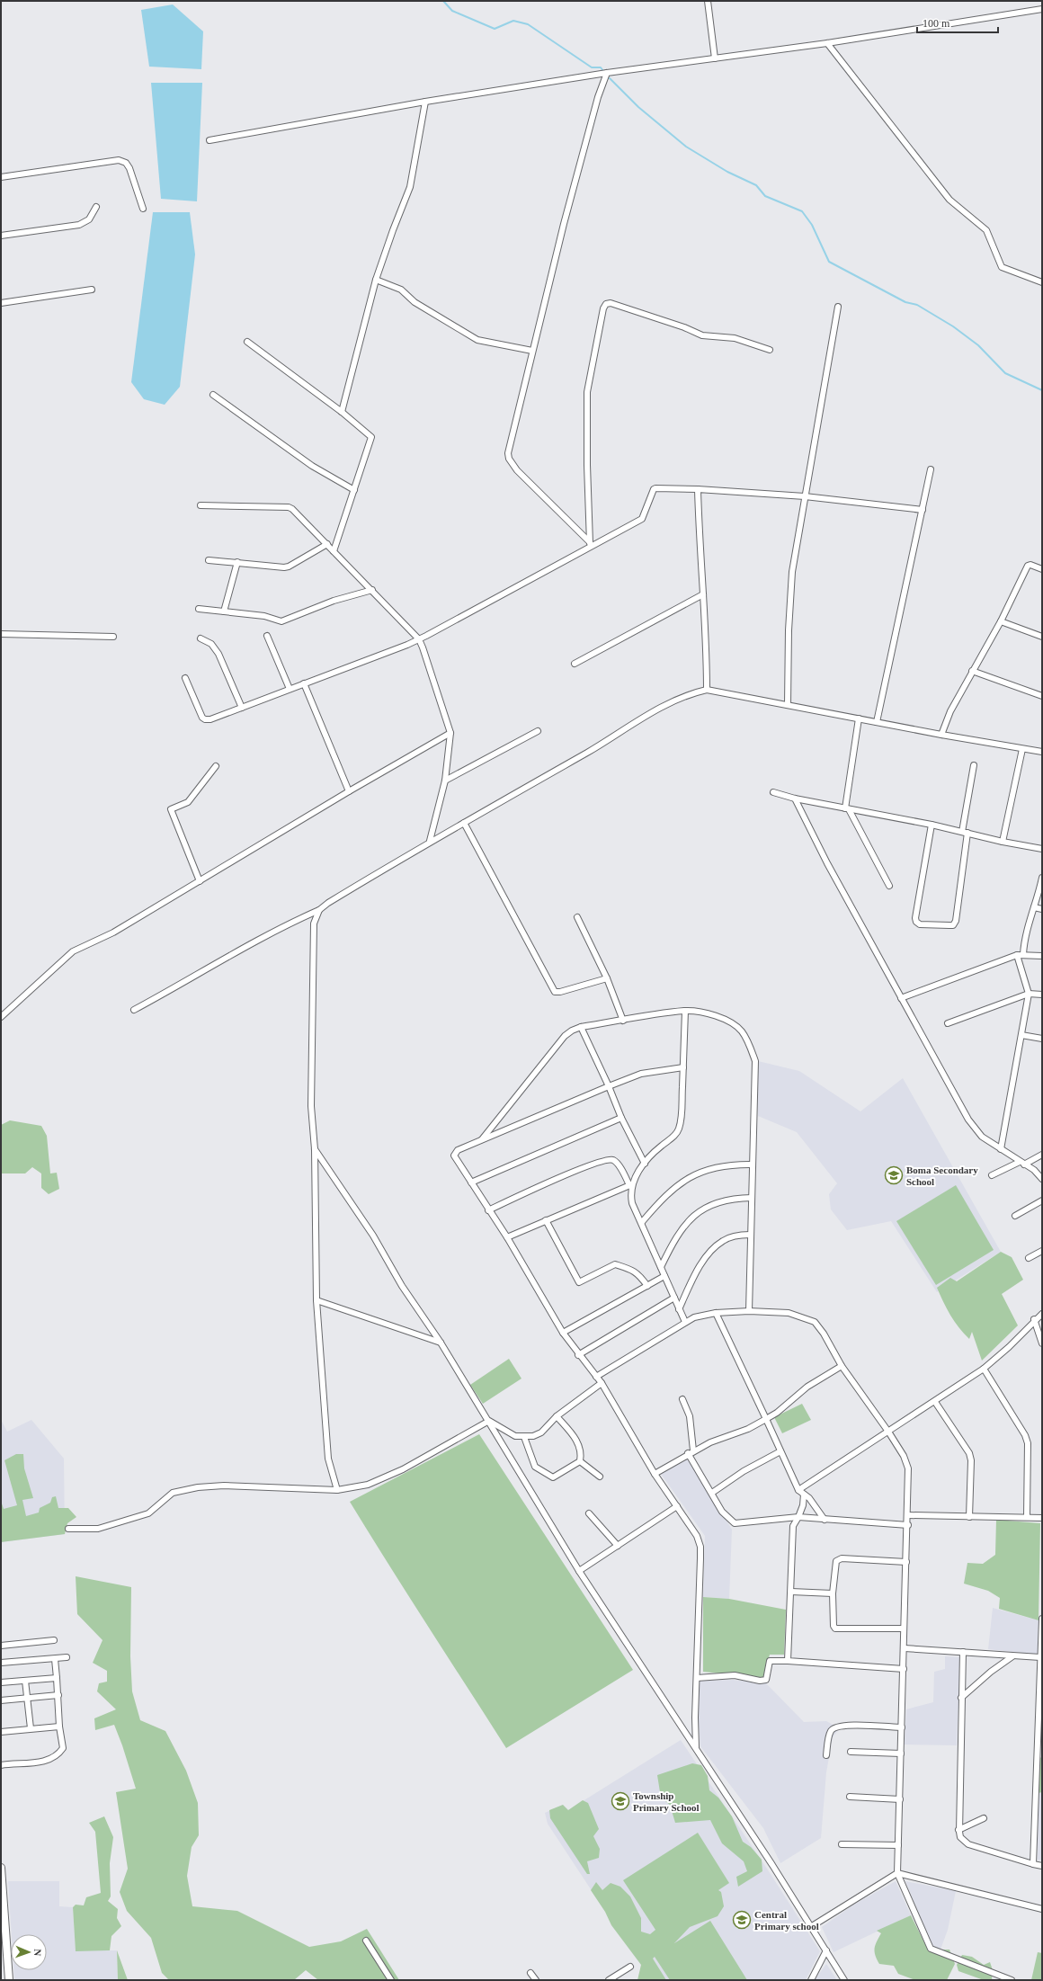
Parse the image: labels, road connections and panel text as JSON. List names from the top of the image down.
{
  "places": {
    "school or university": ["Boma Secondary School", "Township Primary School", "Central Primary school"]
  },
  "scale_bar": "100 m",
  "north": "right"
}
